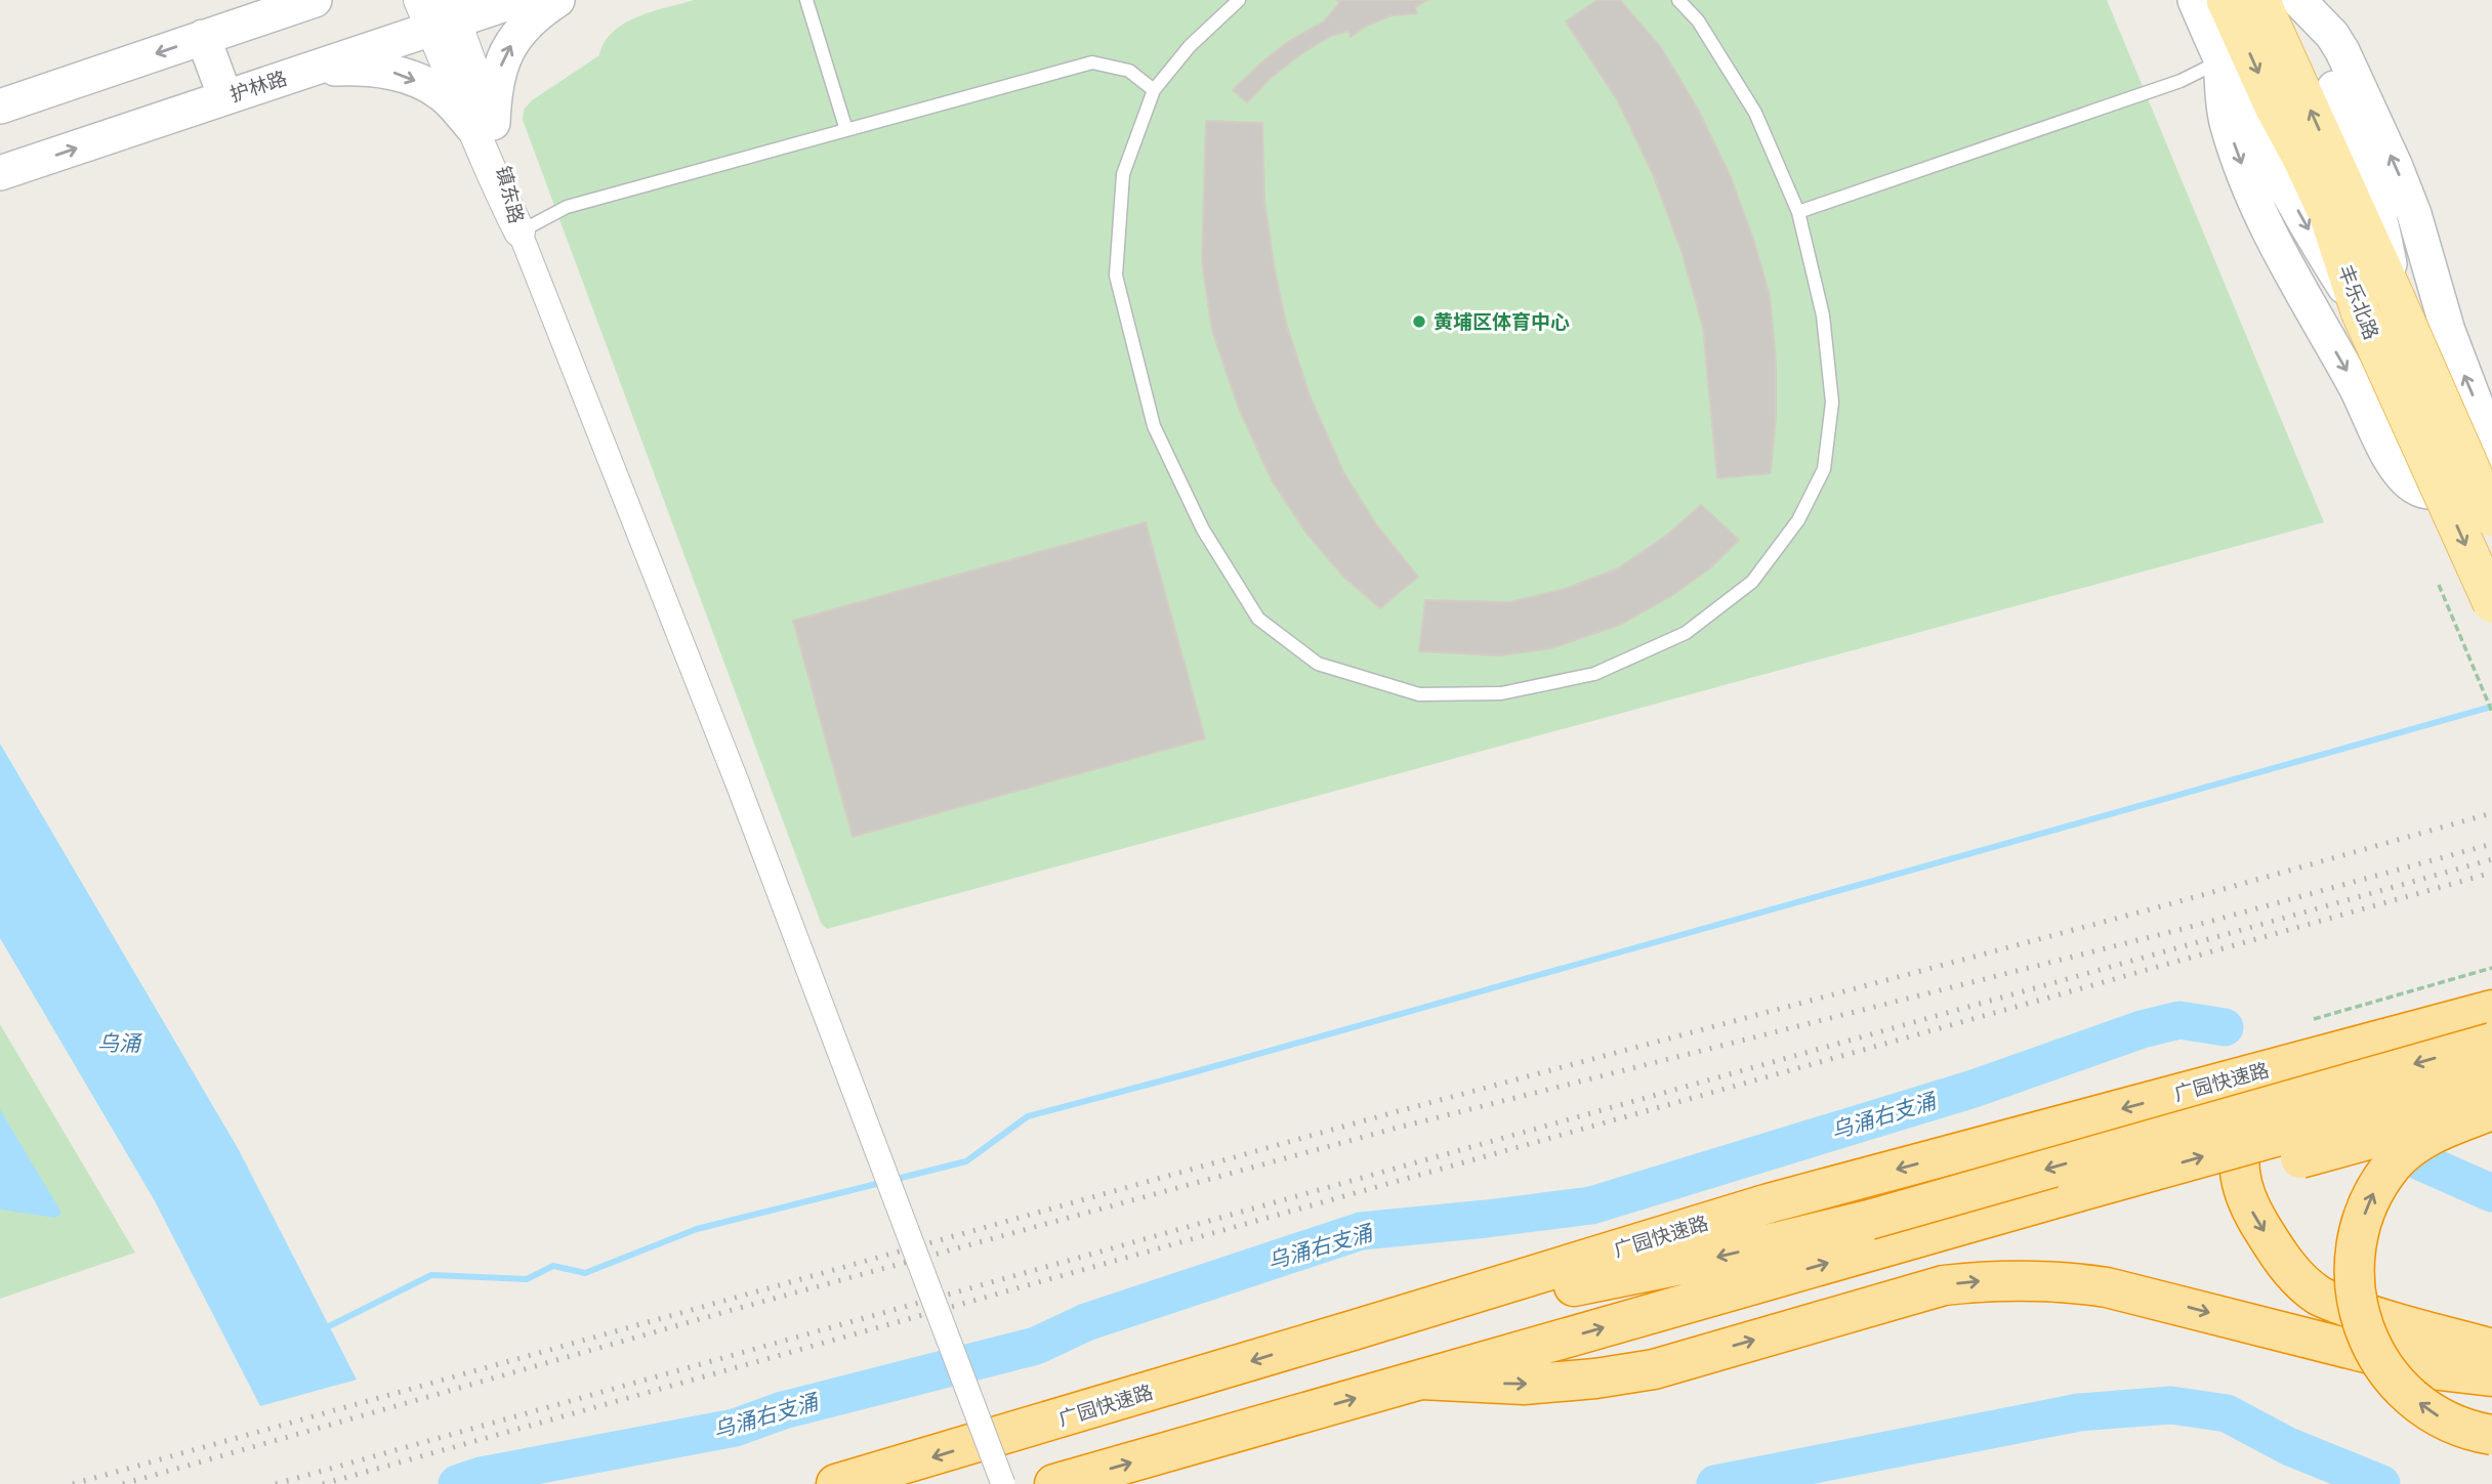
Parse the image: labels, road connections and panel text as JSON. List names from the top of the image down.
{
  "streets": {
    "highway": ["广园快速路"],
    "main road": ["护林路", "丰乐北路"],
    "street": ["镇东路"]
  },
  "crossings": [
    ["护林路", "镇东路"]
  ],
  "water": ["乌涌", "乌涌右支涌"],
  "places": ["黄埔区体育中心"]
}
